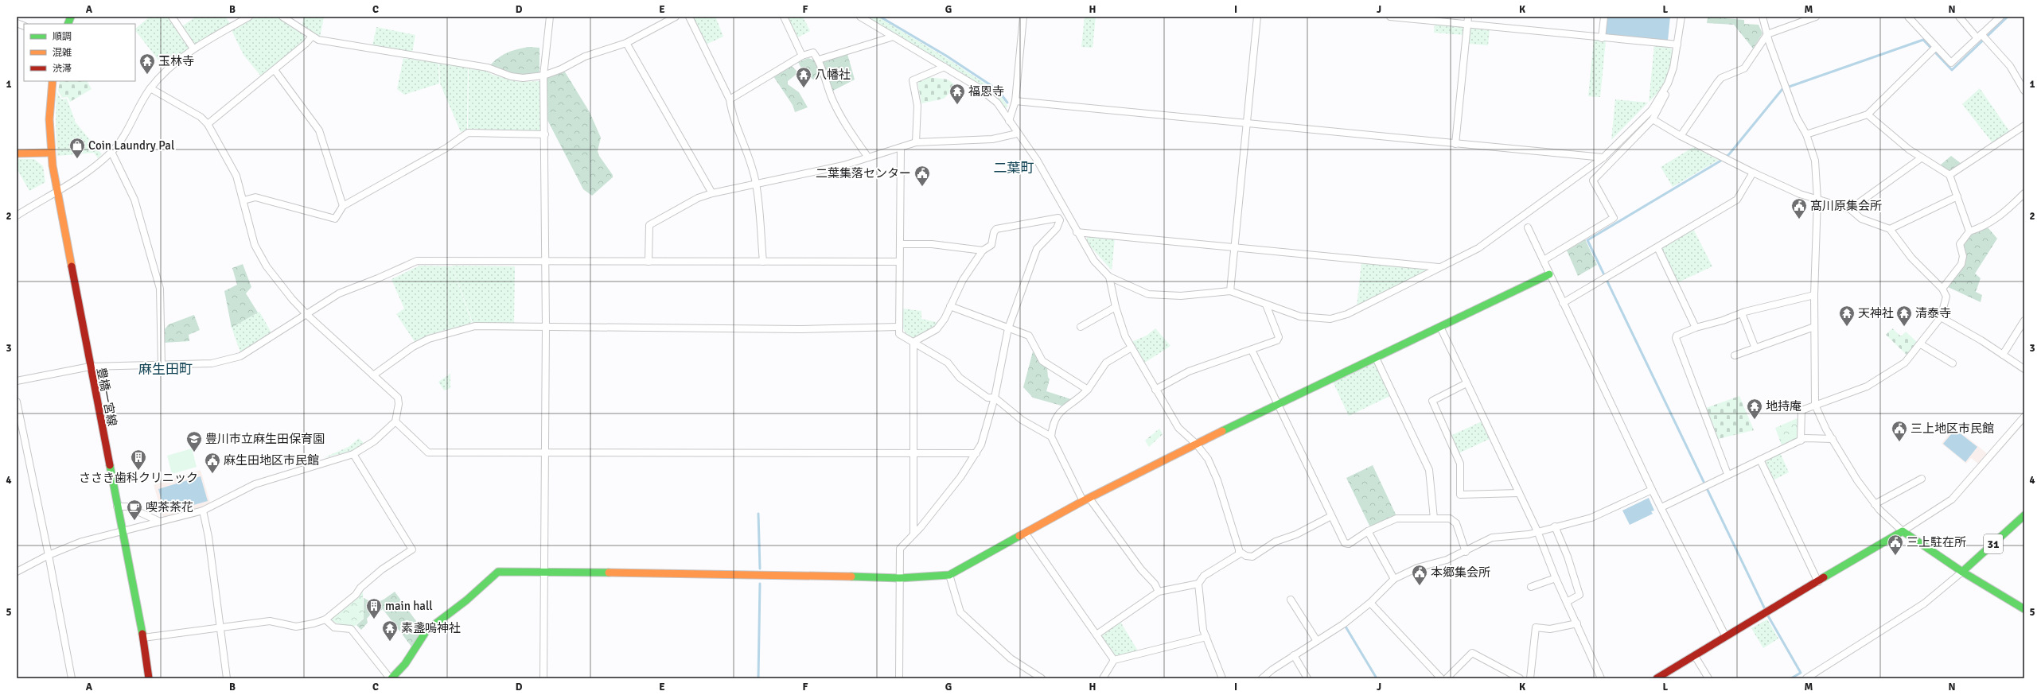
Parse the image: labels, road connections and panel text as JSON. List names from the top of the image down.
{
  "streets": {
    "street": ["豊橋一宮線", "31"]
  },
  "districts": ["二葉町", "麻生田町"],
  "places": {
    "temple": [
      "玉林寺",
      "八幡社",
      "福恩寺",
      "天神社",
      "清泰寺",
      "地持庵",
      "素盞嗚神社"
    ],
    "shop": ["Coin Laundry Pal"],
    "public building": [
      "二葉集落センター",
      "髙川原集会所",
      "三上地区市民館",
      "麻生田地区市民館",
      "三上駐在所",
      "本郷集会所"
    ],
    "school or university": ["豊川市立麻生田保育園"],
    "building": ["ささき歯科クリニック", "main hall"],
    "cafe": ["喫茶茶花"]
  },
  "legend": ["順調", "混雑", "渋滞"],
  "grid": {
    "columns": [
      "A",
      "B",
      "C",
      "D",
      "E",
      "F",
      "G",
      "H",
      "I",
      "J",
      "K",
      "L",
      "M",
      "N"
    ],
    "rows": [
      "1",
      "2",
      "3",
      "4",
      "5"
    ]
  }
}
